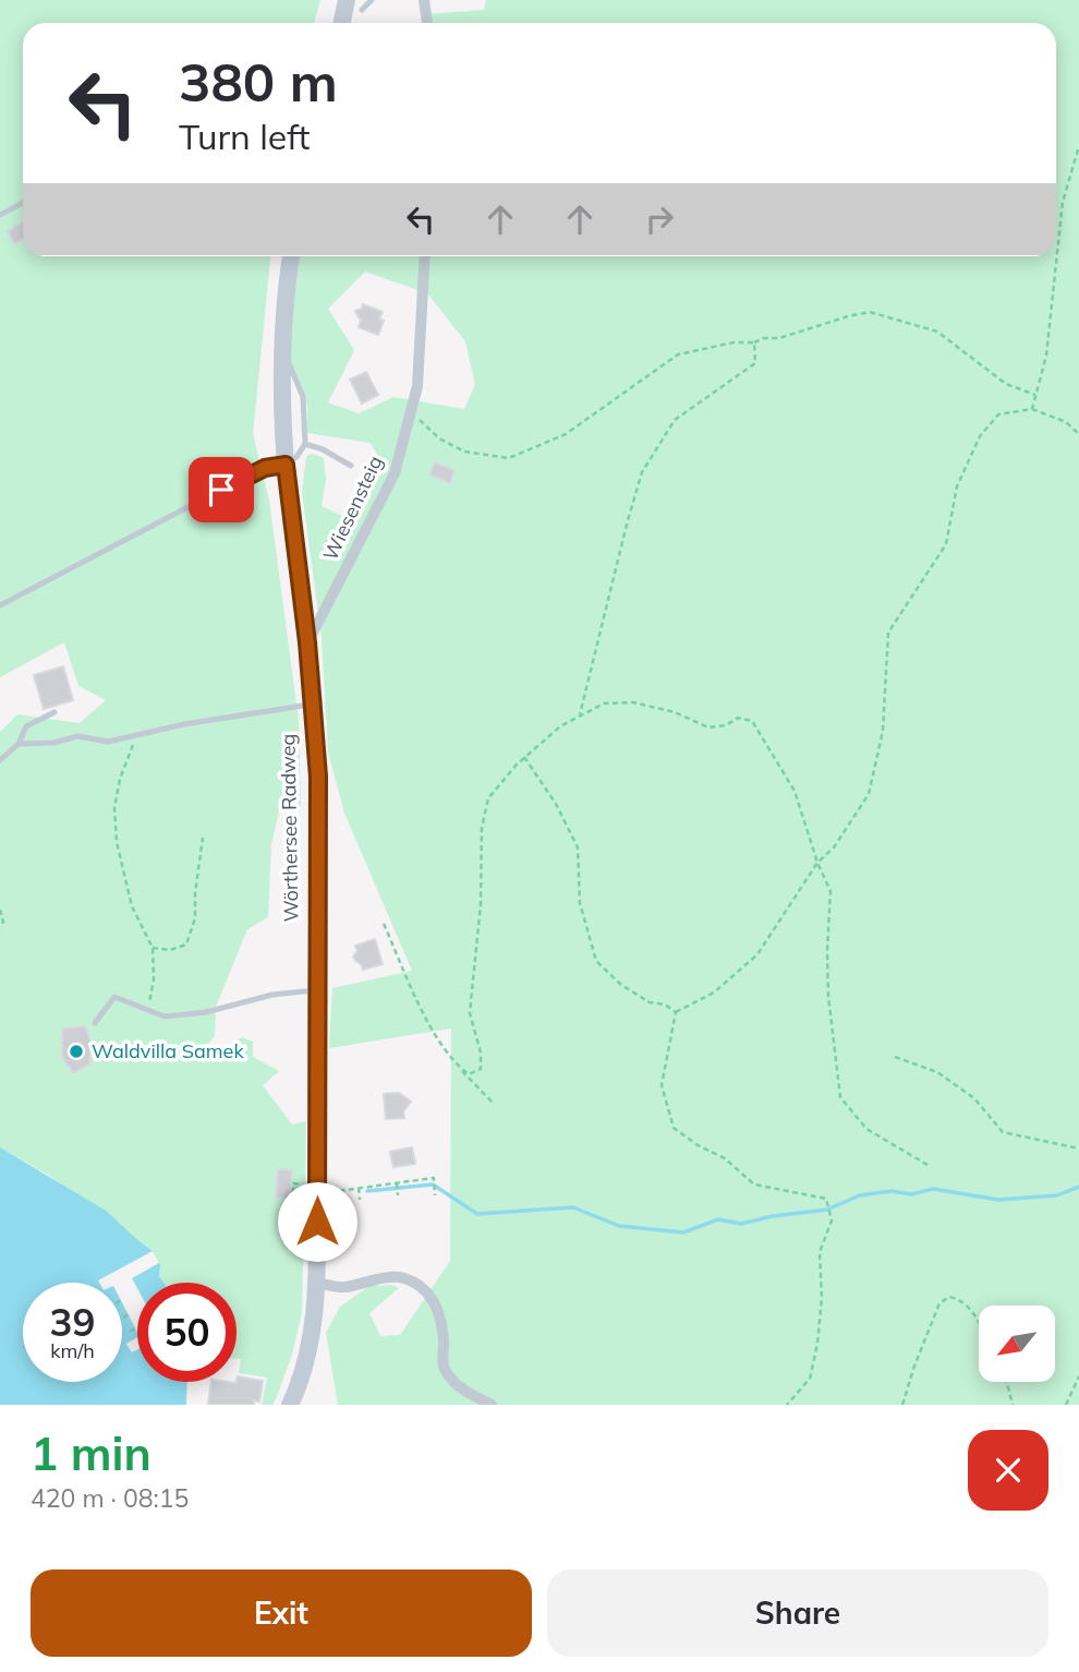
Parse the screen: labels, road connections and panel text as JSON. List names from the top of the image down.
{
  "streets": {
    "street": ["Wiesensteig"]
  },
  "places": ["Waldvilla Samek"],
  "north": "bottom left",
  "page": {
    "turn": ["380 m", "Turn left"],
    "speed": "39 km/h",
    "limit": "50",
    "heading": ["1 min", "420 m · 08:15"],
    "buttons": ["Exit", "Share"]
  }
}
